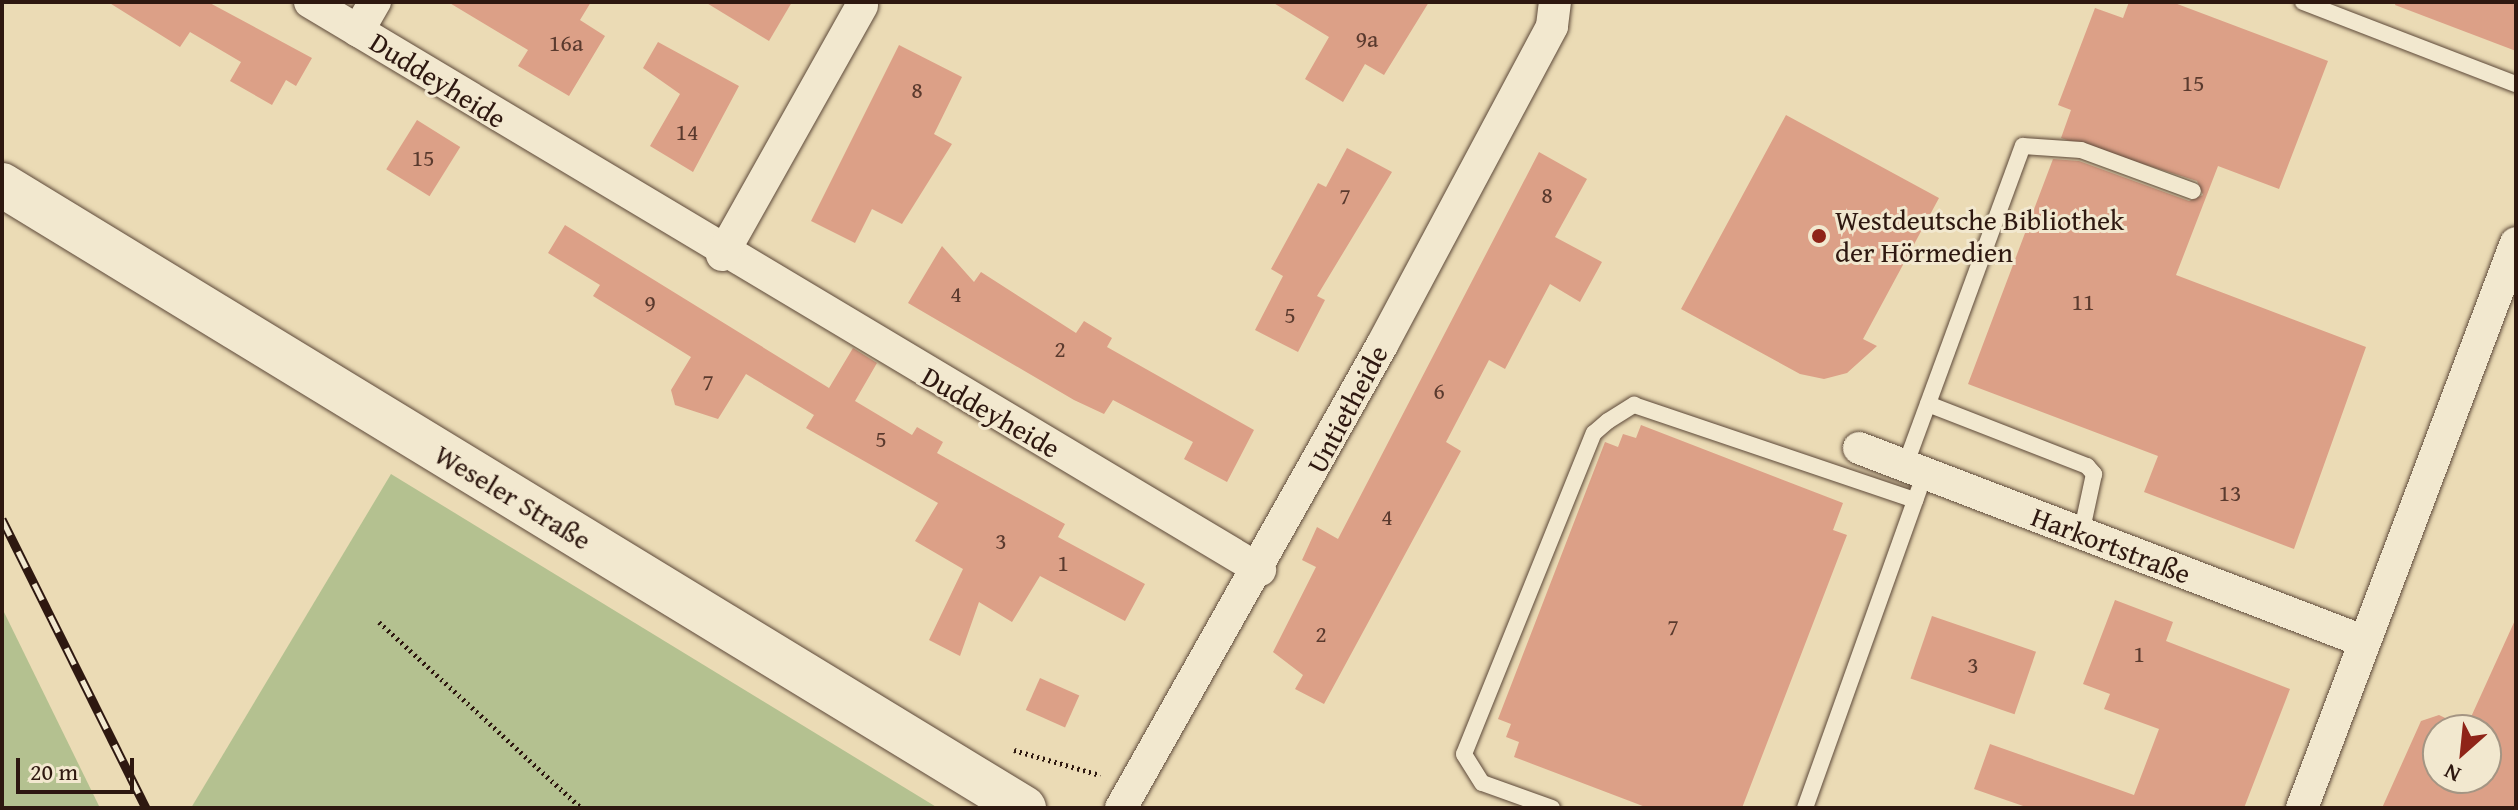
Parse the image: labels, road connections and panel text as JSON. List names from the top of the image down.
{
  "streets": {
    "main road": ["Weseler Straße"],
    "street": ["Duddeyheide", "Untietheide", "Harkortstraße"]
  },
  "crossings": [
    ["Duddeyheide", "Untietheide"]
  ],
  "places": ["Westdeutsche Bibliothek der Hörmedien"],
  "house_numbers": [
    "9a",
    "16a",
    "15",
    "8",
    "14",
    "15",
    "8",
    "7",
    "4",
    "11",
    "9",
    "5",
    "2",
    "7",
    "6",
    "5",
    "13",
    "4",
    "3",
    "1",
    "7",
    "2",
    "1",
    "3"
  ],
  "scale_bar": "20 m",
  "north": "bottom left"
}
